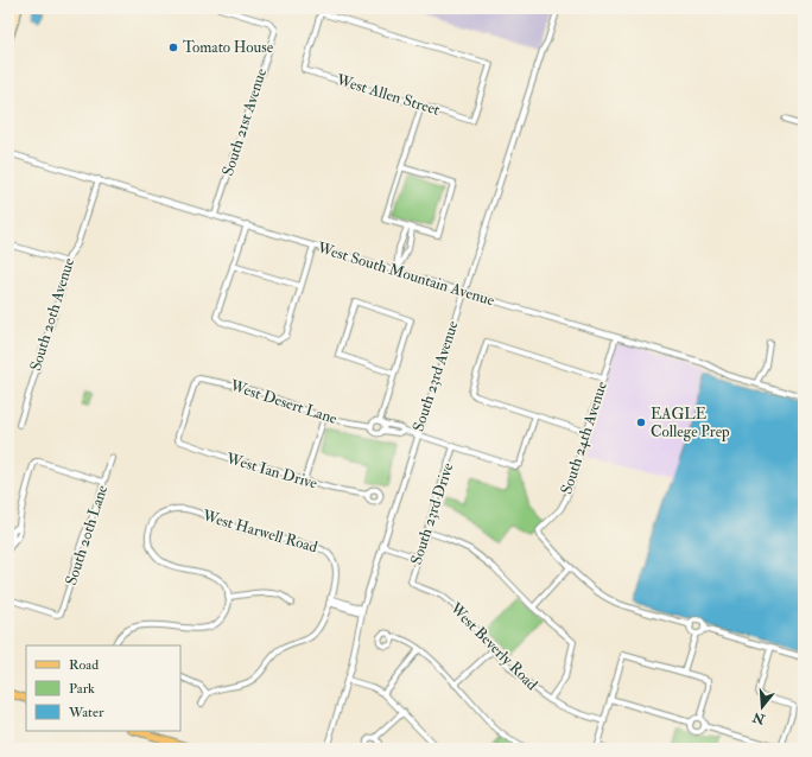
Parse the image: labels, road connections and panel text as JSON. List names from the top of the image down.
{
  "streets": {
    "street": [
      "West Allen Street",
      "South 21st Avenue",
      "West South Mountain Avenue",
      "South 20th Avenue",
      "South 23rd Avenue",
      "West Desert Lane",
      "South 24th Avenue",
      "West Ian Drive",
      "South 23rd Drive",
      "West Harwell Road",
      "South 20th Lane",
      "West Beverly Road"
    ]
  },
  "crossings": [
    ["South 21st Avenue", "West South Mountain Avenue"],
    ["West South Mountain Avenue", "South 20th Avenue"],
    ["West South Mountain Avenue", "South 23rd Avenue"],
    ["West South Mountain Avenue", "South 24th Avenue"],
    ["West Desert Lane", "West Ian Drive"],
    ["South 23rd Drive", "West Beverly Road"]
  ],
  "places": ["Tomato House", "EAGLE College Prep"],
  "legend": ["Road", "Park", "Water"],
  "north": "bottom"
}
